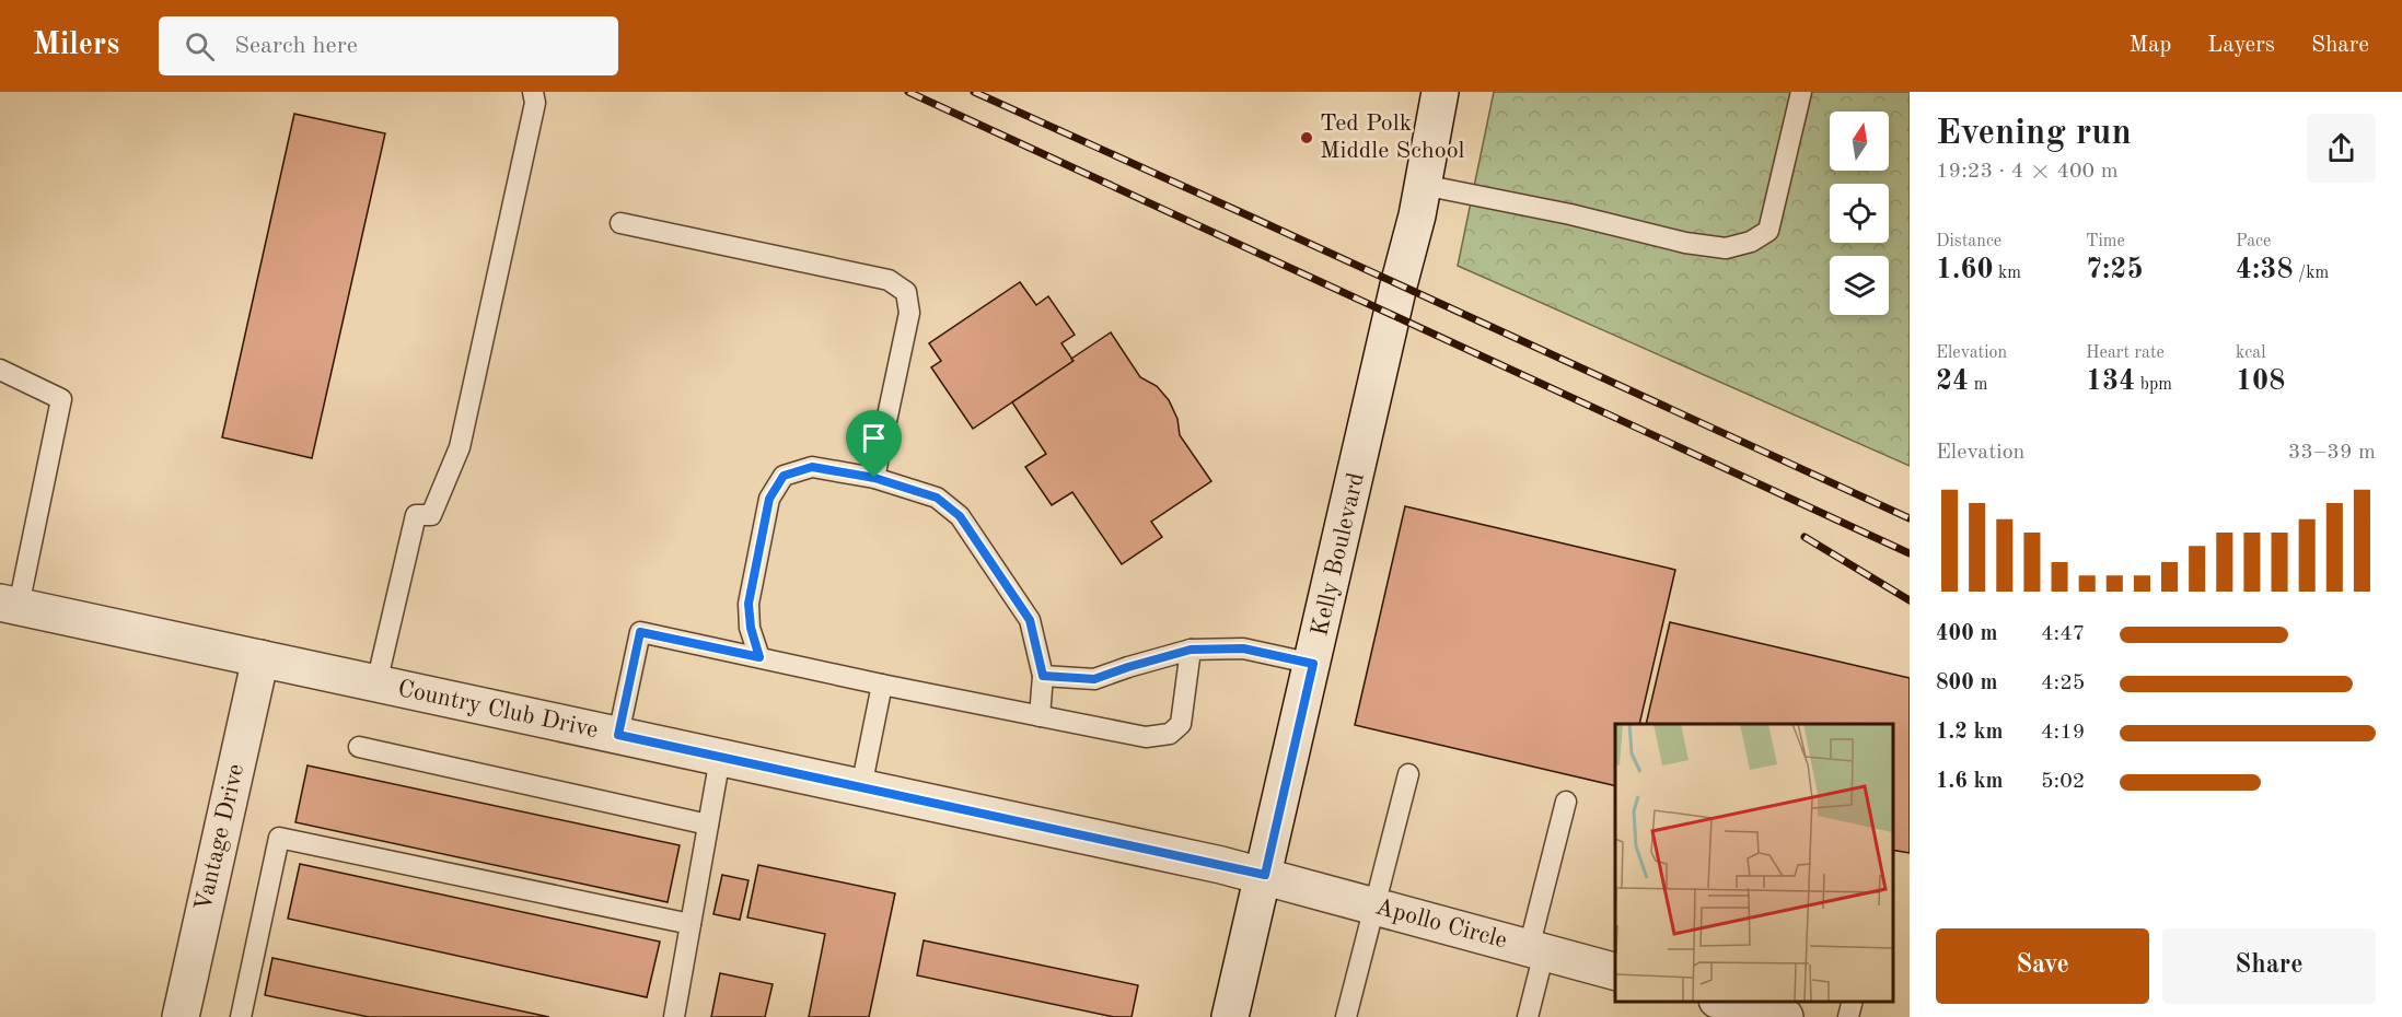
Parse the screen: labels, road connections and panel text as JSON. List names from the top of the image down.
{
  "streets": {
    "street": [
      "Kelly Boulevard",
      "Country Club Drive",
      "Vantage Drive",
      "Apollo Circle"
    ]
  },
  "crossings": [
    ["Kelly Boulevard", "Country Club Drive"],
    ["Kelly Boulevard", "Apollo Circle"],
    ["Country Club Drive", "Vantage Drive"],
    ["Country Club Drive", "Apollo Circle"]
  ],
  "places": ["Ted Polk Middle School"],
  "north": "top",
  "page": {
    "header": "Milers",
    "search": "Search here",
    "nav": ["Map", "Layers", "Share"],
    "heading": ["Evening run", "19:23 · 4 × 400 m"],
    "stats": [
      ["Distance", "1.60 km"],
      ["Time", "7:25"],
      ["Pace", "4:38 /km"],
      ["Elevation", "24 m"],
      ["Heart rate", "134 bpm"],
      ["kcal", "108"]
    ],
    "chart": ["Elevation", "33–39 m"],
    "list": [
      {
        "name": "400 m",
        "note": "4:47"
      },
      {
        "name": "800 m",
        "note": "4:25"
      },
      {
        "name": "1.2 km",
        "note": "4:19"
      },
      {
        "name": "1.6 km",
        "note": "5:02"
      }
    ],
    "buttons": ["Save", "Share"]
  }
}
